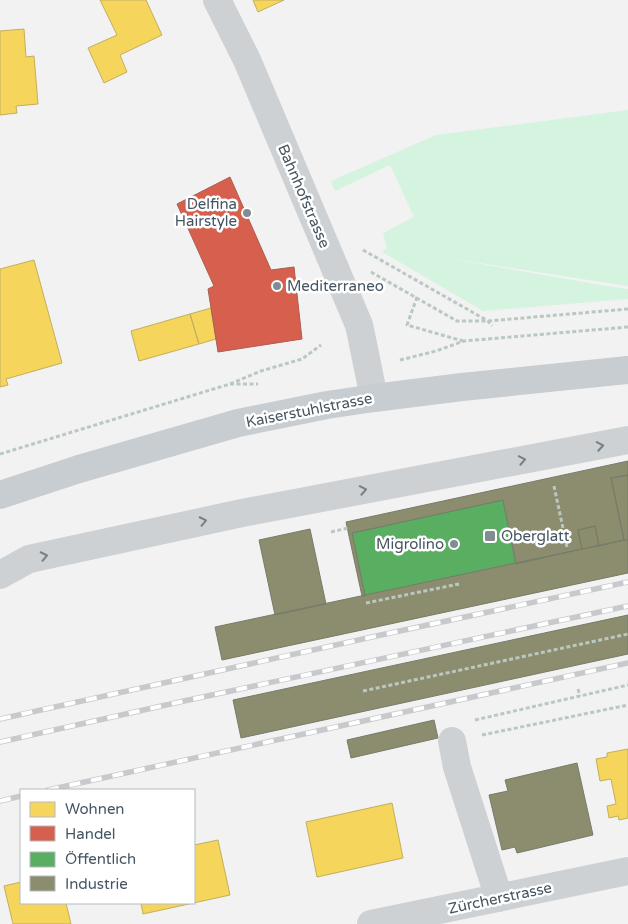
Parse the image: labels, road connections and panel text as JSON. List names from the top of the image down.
{
  "streets": {
    "main road": ["Kaiserstuhlstrasse"],
    "street": ["Bahnhofstrasse", "Zürcherstrasse"]
  },
  "crossings": [
    ["Bahnhofstrasse", "Kaiserstuhlstrasse"]
  ],
  "places": {
    "other": ["Delfina Hairstyle", "Mediterraneo", "Migrolino"],
    "transit": ["Oberglatt"]
  },
  "legend": [
    "Wohnen",
    "Handel",
    "Öffentlich",
    "Industrie"
  ]
}
